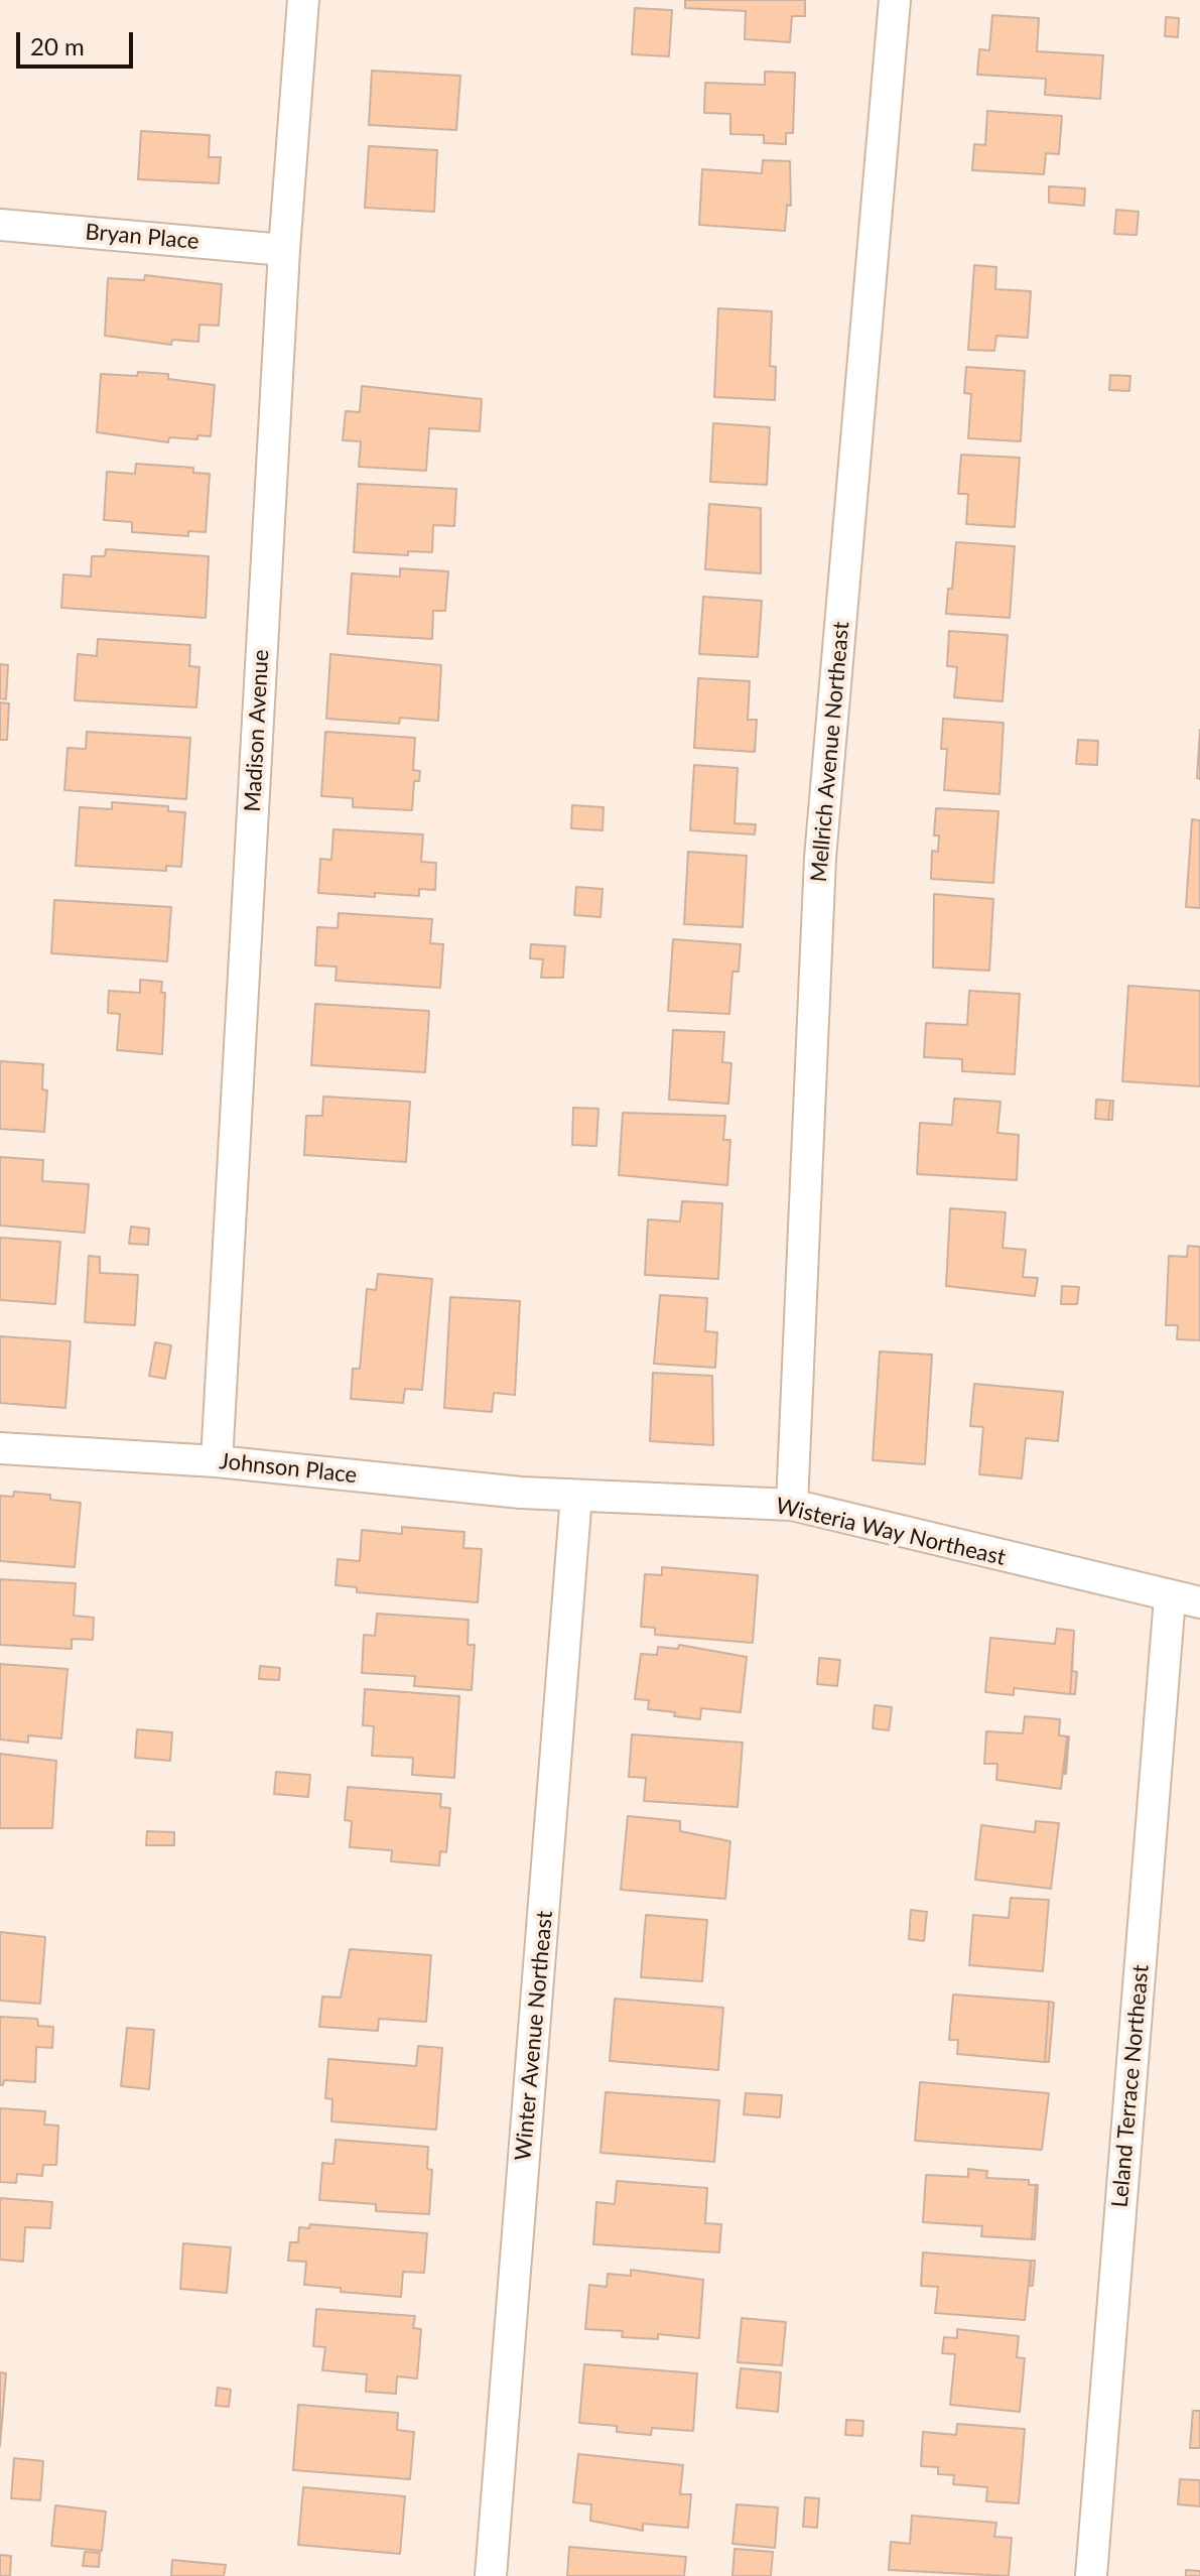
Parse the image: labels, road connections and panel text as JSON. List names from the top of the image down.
{
  "streets": {
    "street": [
      "Bryan Place",
      "Madison Avenue",
      "Mellrich Avenue Northeast",
      "Johnson Place",
      "Wisteria Way Northeast",
      "Winter Avenue Northeast",
      "Leland Terrace Northeast"
    ]
  },
  "crossings": [
    ["Bryan Place", "Madison Avenue"],
    ["Madison Avenue", "Johnson Place"],
    ["Mellrich Avenue Northeast", "Wisteria Way Northeast"],
    ["Johnson Place", "Wisteria Way Northeast"],
    ["Johnson Place", "Winter Avenue Northeast"],
    ["Wisteria Way Northeast", "Winter Avenue Northeast"],
    ["Wisteria Way Northeast", "Leland Terrace Northeast"]
  ],
  "scale_bar": "20 m"
}
